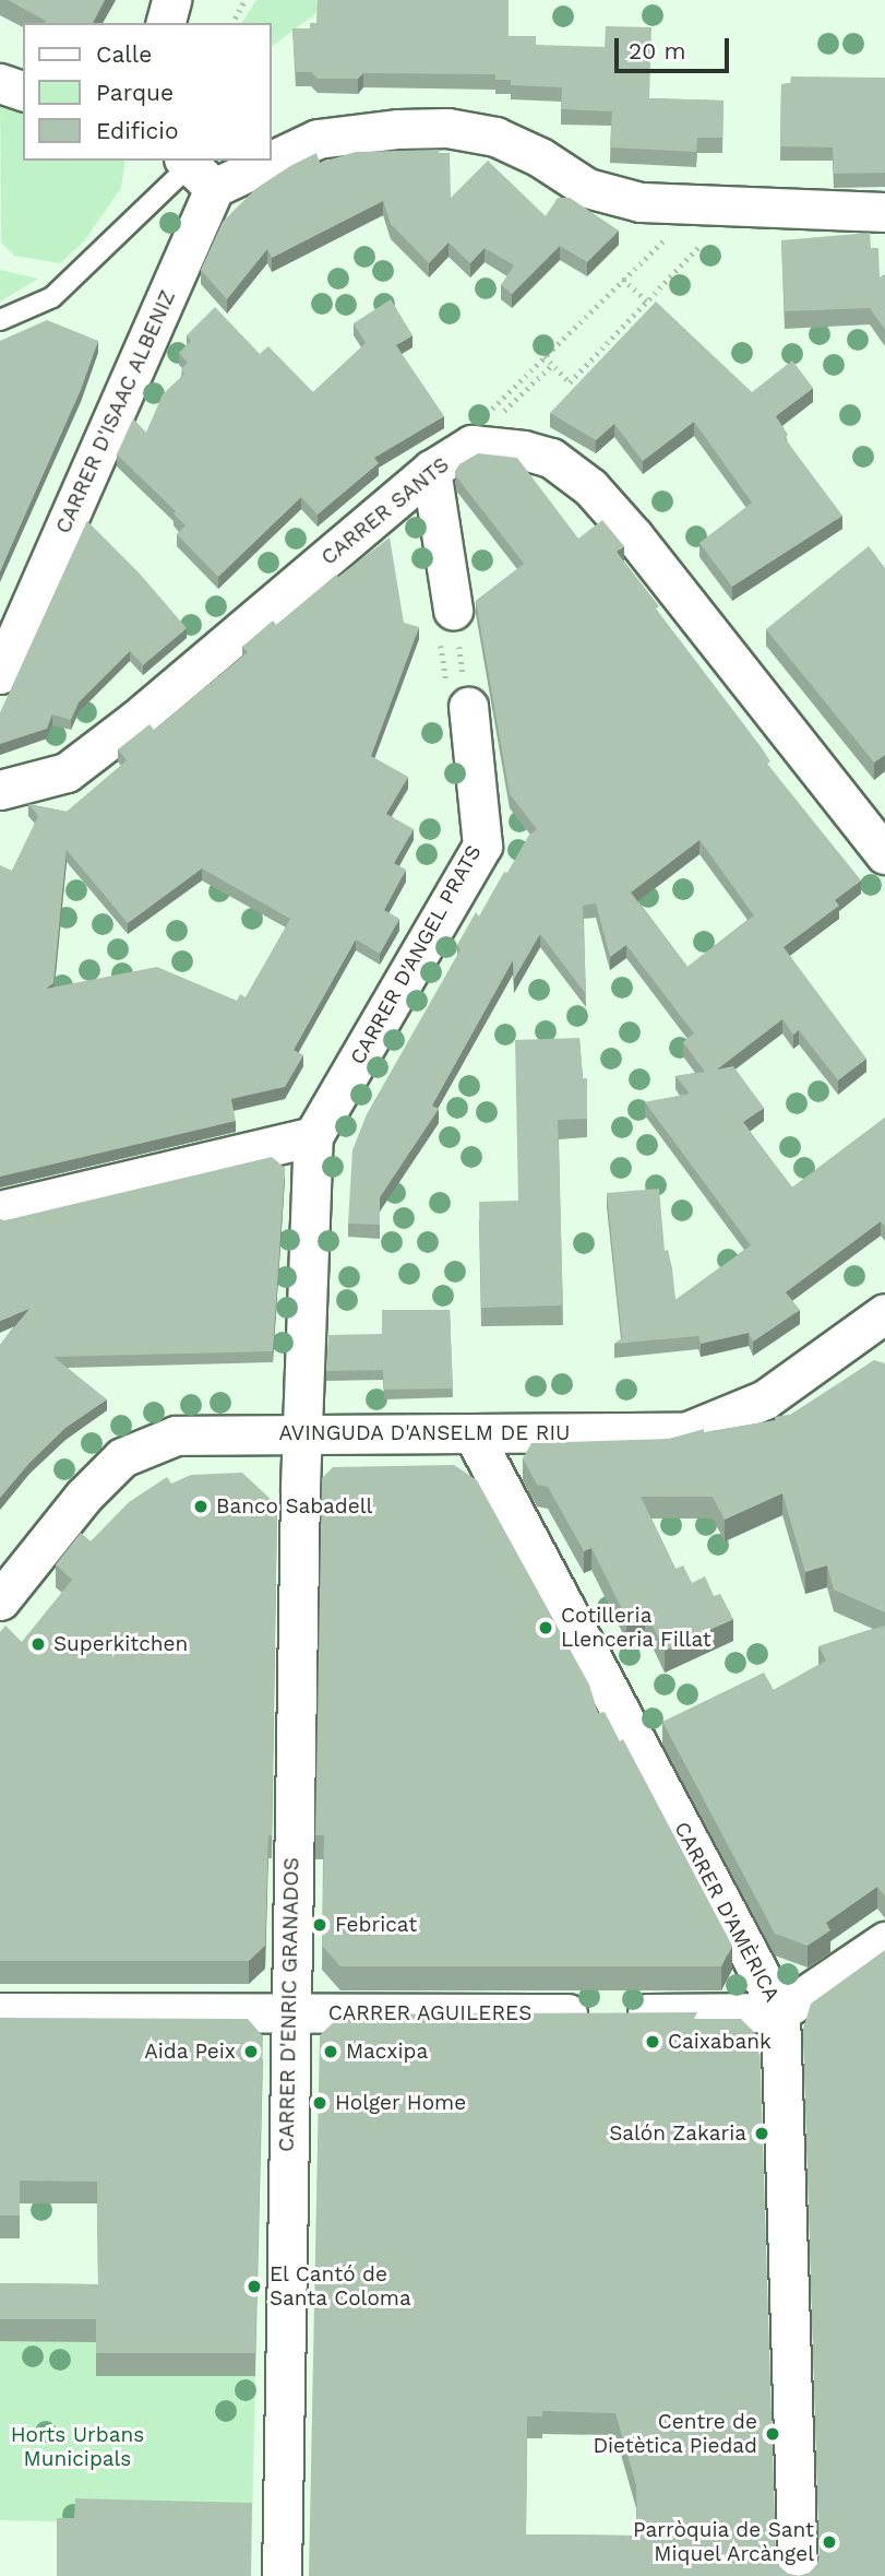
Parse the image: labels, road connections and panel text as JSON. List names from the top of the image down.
{
  "streets": {
    "street": [
      "CARRER D'ISAAC ALBENIZ",
      "CARRER SANTS",
      "CARRER D'ANGEL PRATS",
      "AVINGUDA D'ANSELM DE RIU",
      "CARRER D'AMÈRICA",
      "CARRER D'ENRIC GRANADOS",
      "CARRER AGUILERES"
    ]
  },
  "crossings": [
    ["CARRER D'ANGEL PRATS", "AVINGUDA D'ANSELM DE RIU"],
    ["CARRER D'ANGEL PRATS", "CARRER D'ENRIC GRANADOS"],
    ["AVINGUDA D'ANSELM DE RIU", "CARRER D'AMÈRICA"],
    ["AVINGUDA D'ANSELM DE RIU", "CARRER D'ENRIC GRANADOS"],
    ["CARRER D'AMÈRICA", "CARRER AGUILERES"],
    ["CARRER D'ENRIC GRANADOS", "CARRER AGUILERES"]
  ],
  "parks": ["Horts Urbans Municipals"],
  "places": [
    "Banco Sabadell",
    "Cotilleria Llenceria Fillat",
    "Superkitchen",
    "Febricat",
    "Caixabank",
    "Aida Peix",
    "Macxipa",
    "Holger Home",
    "Salón Zakaria",
    "El Cantó de Santa Coloma",
    "Centre de Dietètica Piedad",
    "Parròquia de Sant Miquel Arcàngel"
  ],
  "legend": ["Calle", "Parque", "Edificio"],
  "scale_bar": "20 m"
}
